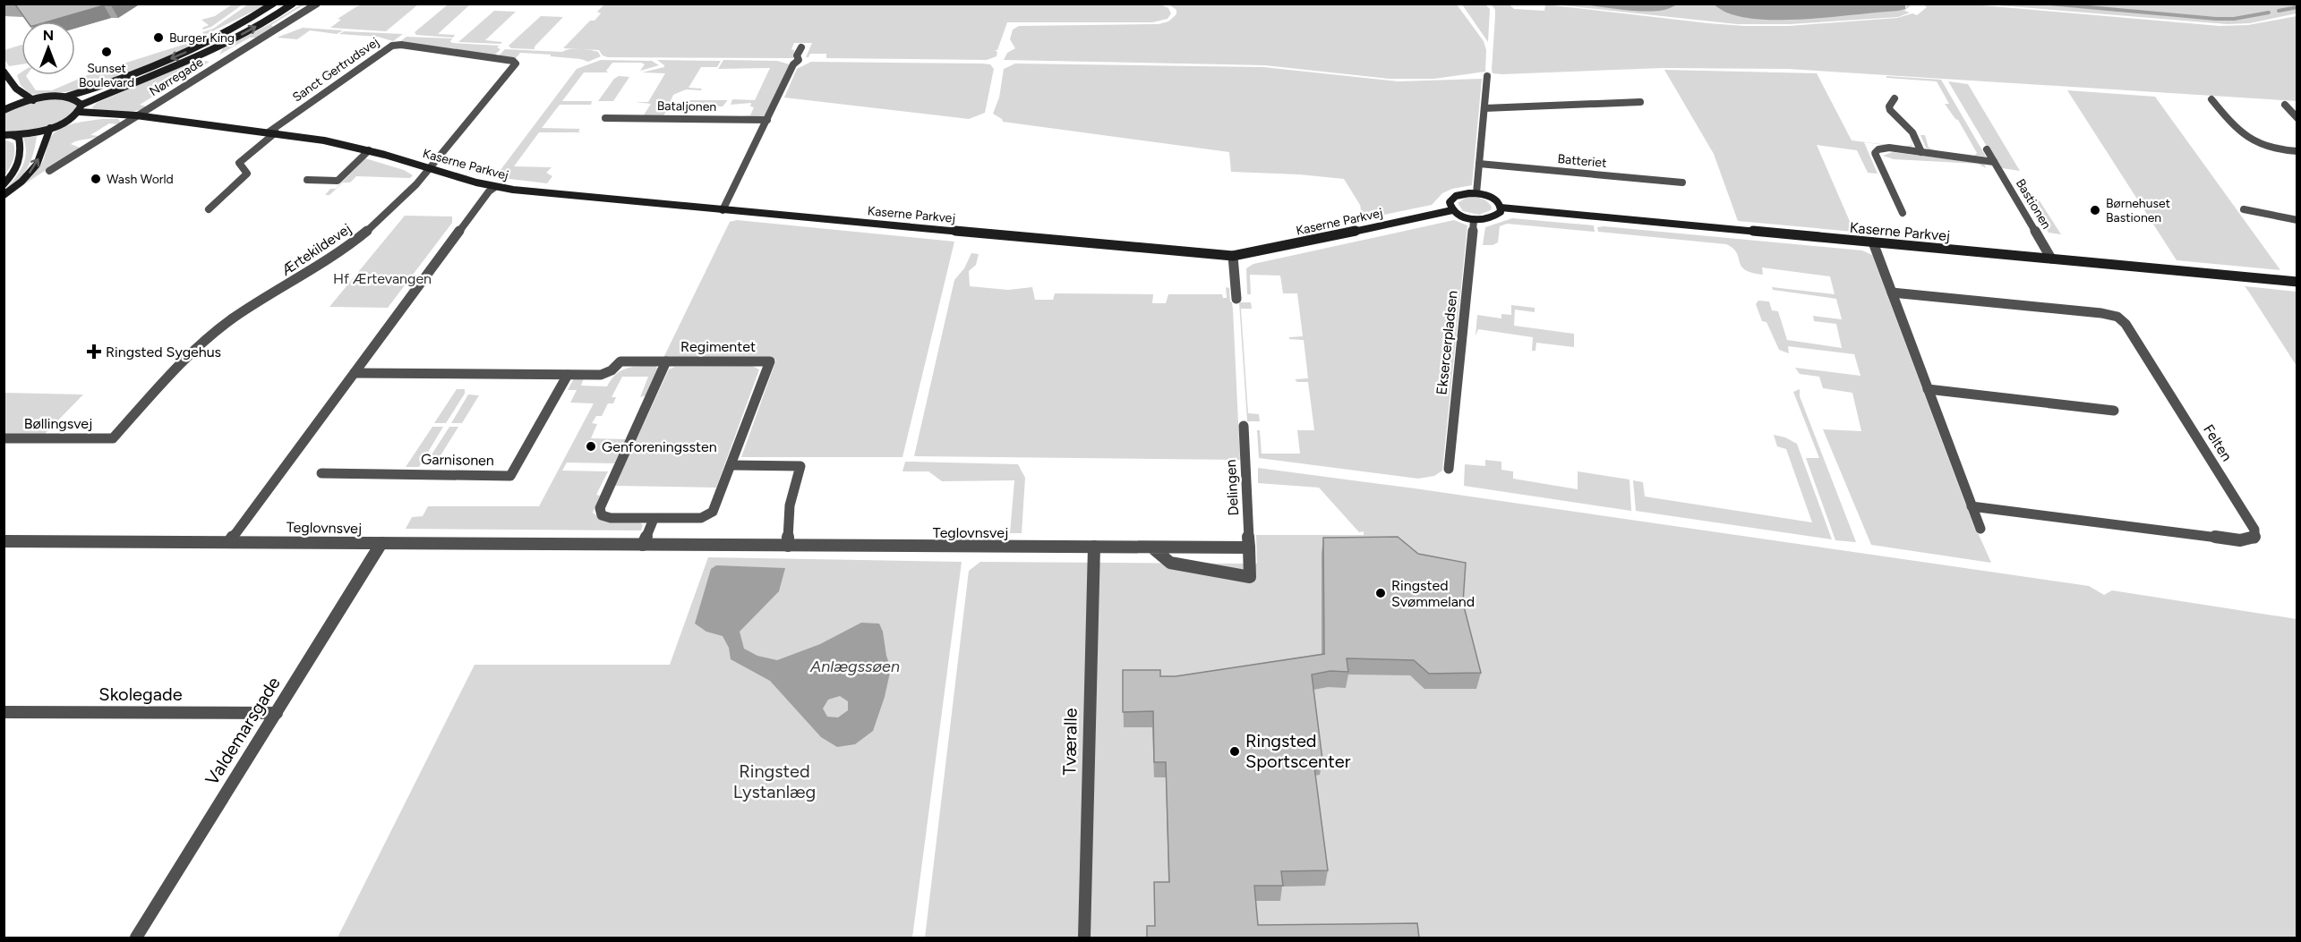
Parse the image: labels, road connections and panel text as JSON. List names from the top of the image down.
{
  "streets": {
    "street": [
      "Sanct Gertrudsvej",
      "Nørregade",
      "Bataljonen",
      "Batteriet",
      "Kaserne Parkvej",
      "Bastionen",
      "Ærtekildevej",
      "Eksercerpladsen",
      "Regimentet",
      "Bøllingsvej",
      "Felten",
      "Garnisonen",
      "Delingen",
      "Teglovnsvej",
      "Skolegade",
      "Valdemarsgade",
      "Tværalle"
    ]
  },
  "crossings": [
    ["Sanct Gertrudsvej", "Kaserne Parkvej"],
    ["Sanct Gertrudsvej", "Ærtekildevej"],
    ["Nørregade", "Kaserne Parkvej"],
    ["Kaserne Parkvej", "Bastionen"],
    ["Kaserne Parkvej", "Ærtekildevej"],
    ["Ærtekildevej", "Bøllingsvej"],
    ["Regimentet", "Garnisonen"],
    ["Delingen", "Teglovnsvej"],
    ["Teglovnsvej", "Valdemarsgade"],
    ["Teglovnsvej", "Tværalle"],
    ["Skolegade", "Valdemarsgade"]
  ],
  "water": ["Anlægssøen"],
  "parks": ["Hf Ærtevangen", "Ringsted Lystanlæg"],
  "places": {
    "other": [
      "Burger King",
      "Sunset Boulevard",
      "Wash World",
      "Børnehuset Bastionen",
      "Genforeningssten",
      "Ringsted Svømmeland",
      "Ringsted Sportscenter"
    ],
    "health": ["Ringsted Sygehus"]
  },
  "north": "top"
}
